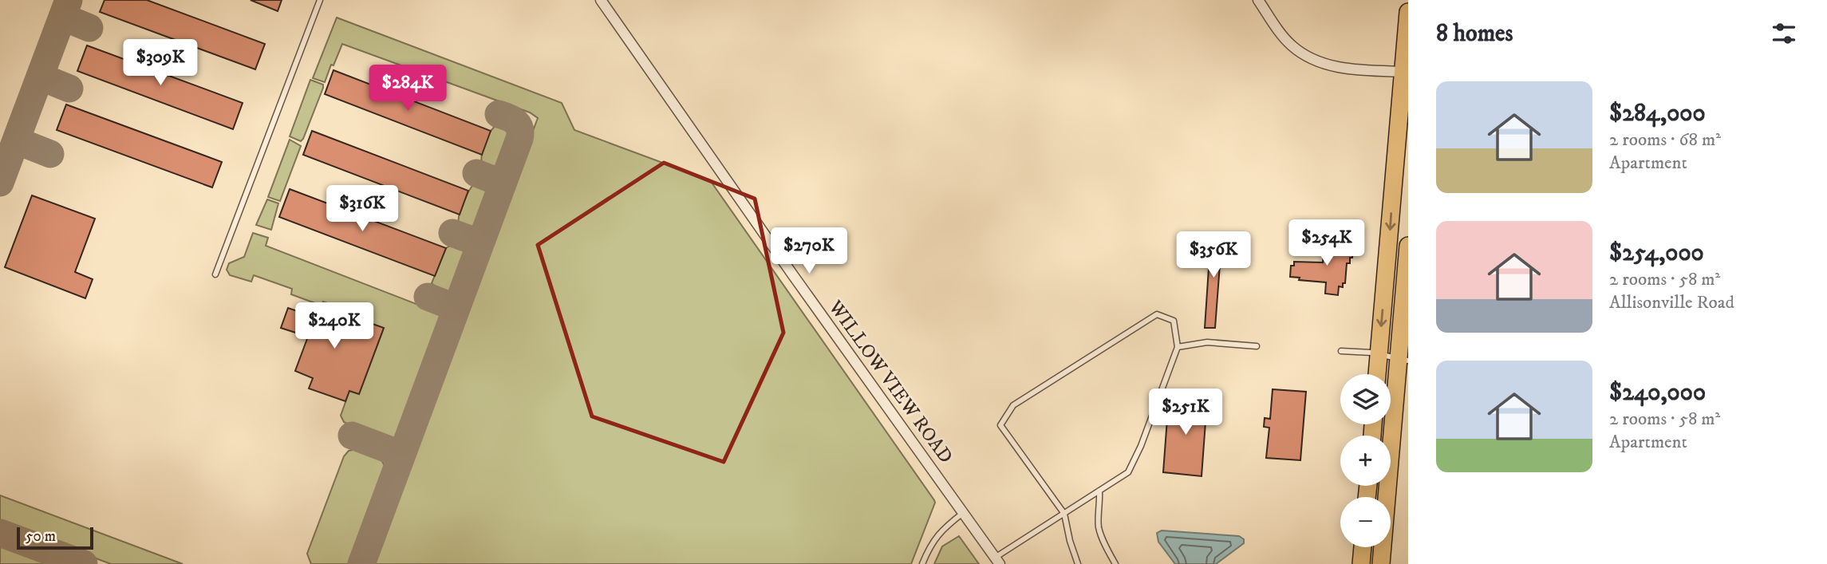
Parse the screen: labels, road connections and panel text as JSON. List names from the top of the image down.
{
  "streets": {
    "street": ["WILLOW VIEW ROAD"]
  },
  "scale_bar": "50 m",
  "page": {
    "heading": "8 homes",
    "price": [
      "$309K",
      "$284K",
      "$316K",
      "$254K",
      "$270K",
      "$356K",
      "$240K",
      "$251K"
    ],
    "list": [
      {
        "name": "$284,000",
        "note": "2 rooms · 68 m² · Apartment"
      },
      {
        "name": "$254,000",
        "note": "2 rooms · 58 m² · Allisonville Road"
      },
      {
        "name": "$240,000",
        "note": "2 rooms · 58 m² · Apartment"
      }
    ],
    "map_buttons": ["+", "−"],
    "scale": "50 m"
  }
}
